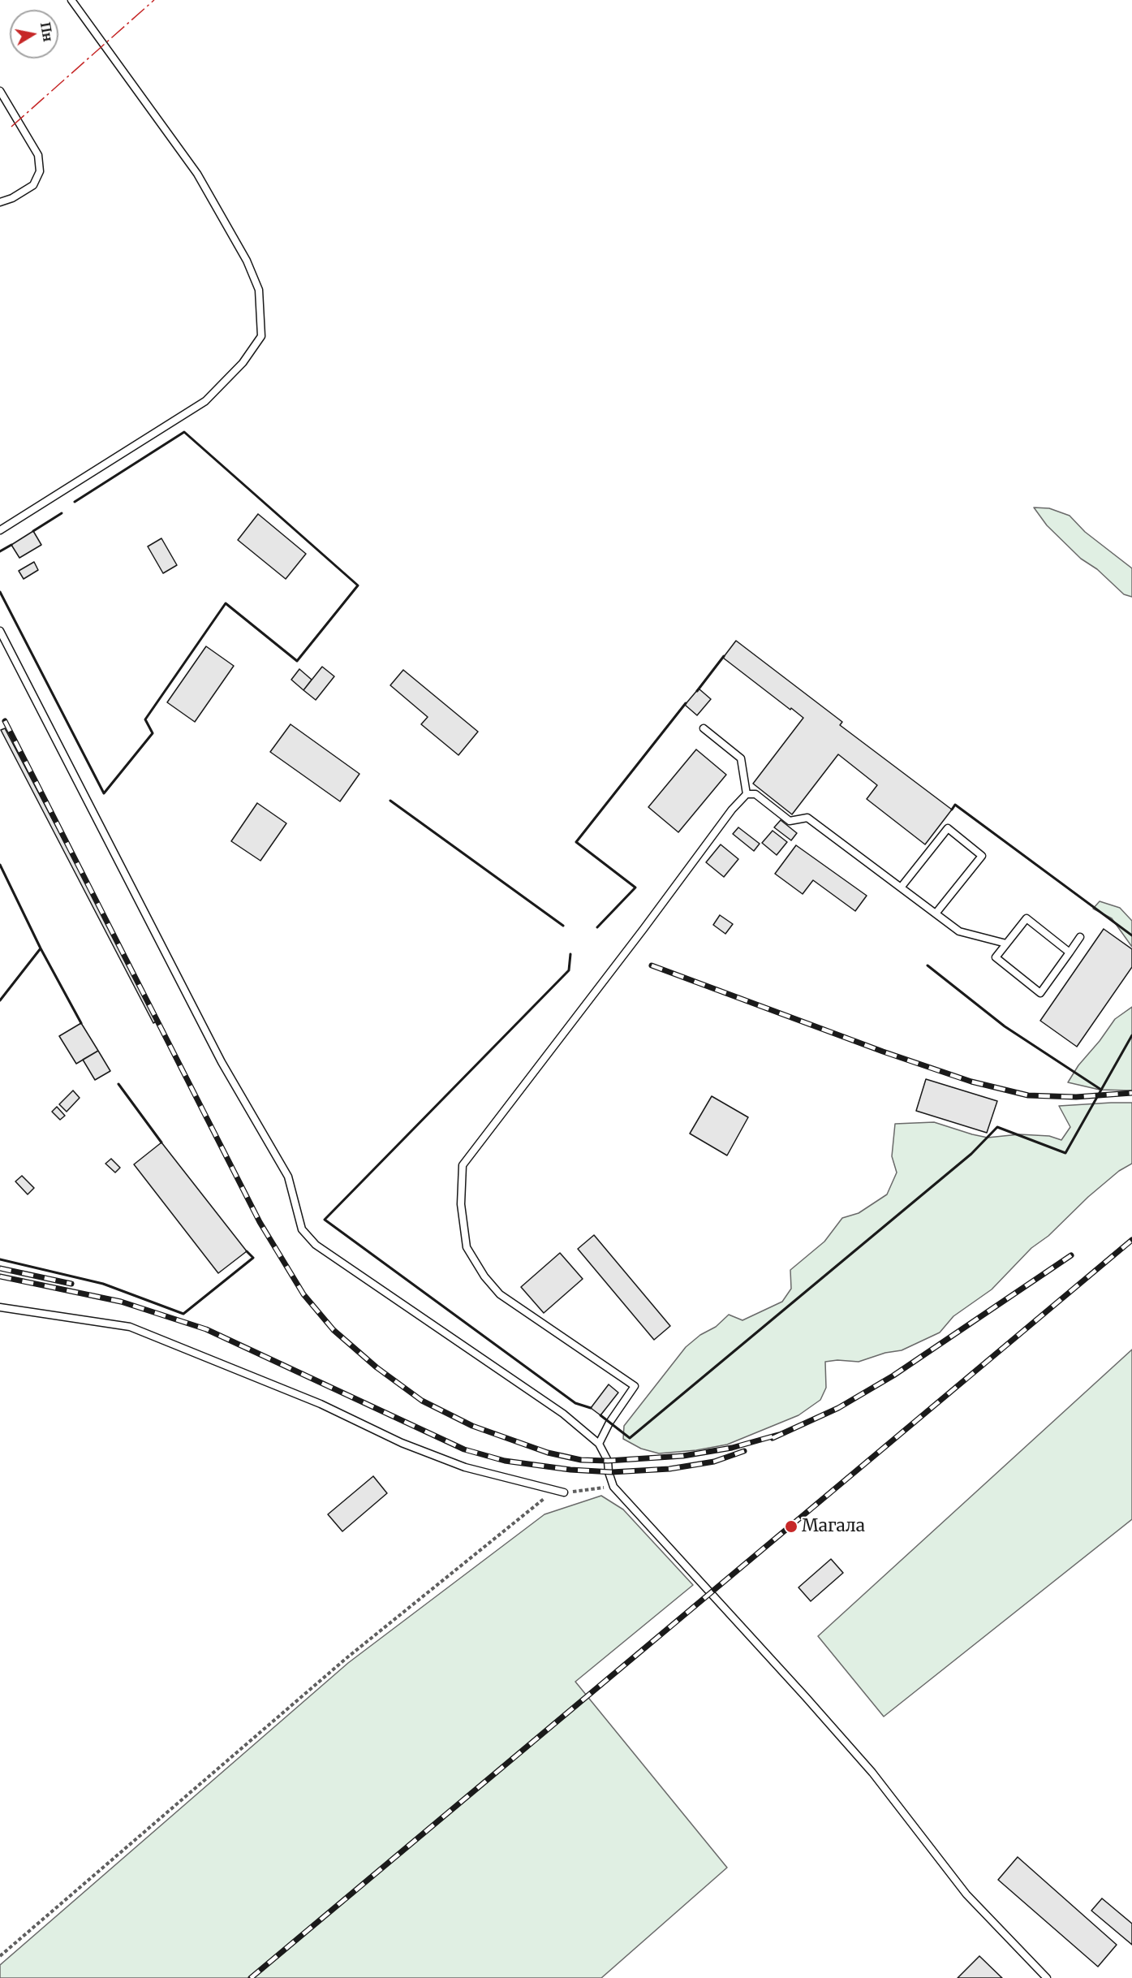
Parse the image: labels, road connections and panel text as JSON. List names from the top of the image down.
{
  "places": ["Магала"],
  "north": "right"
}
